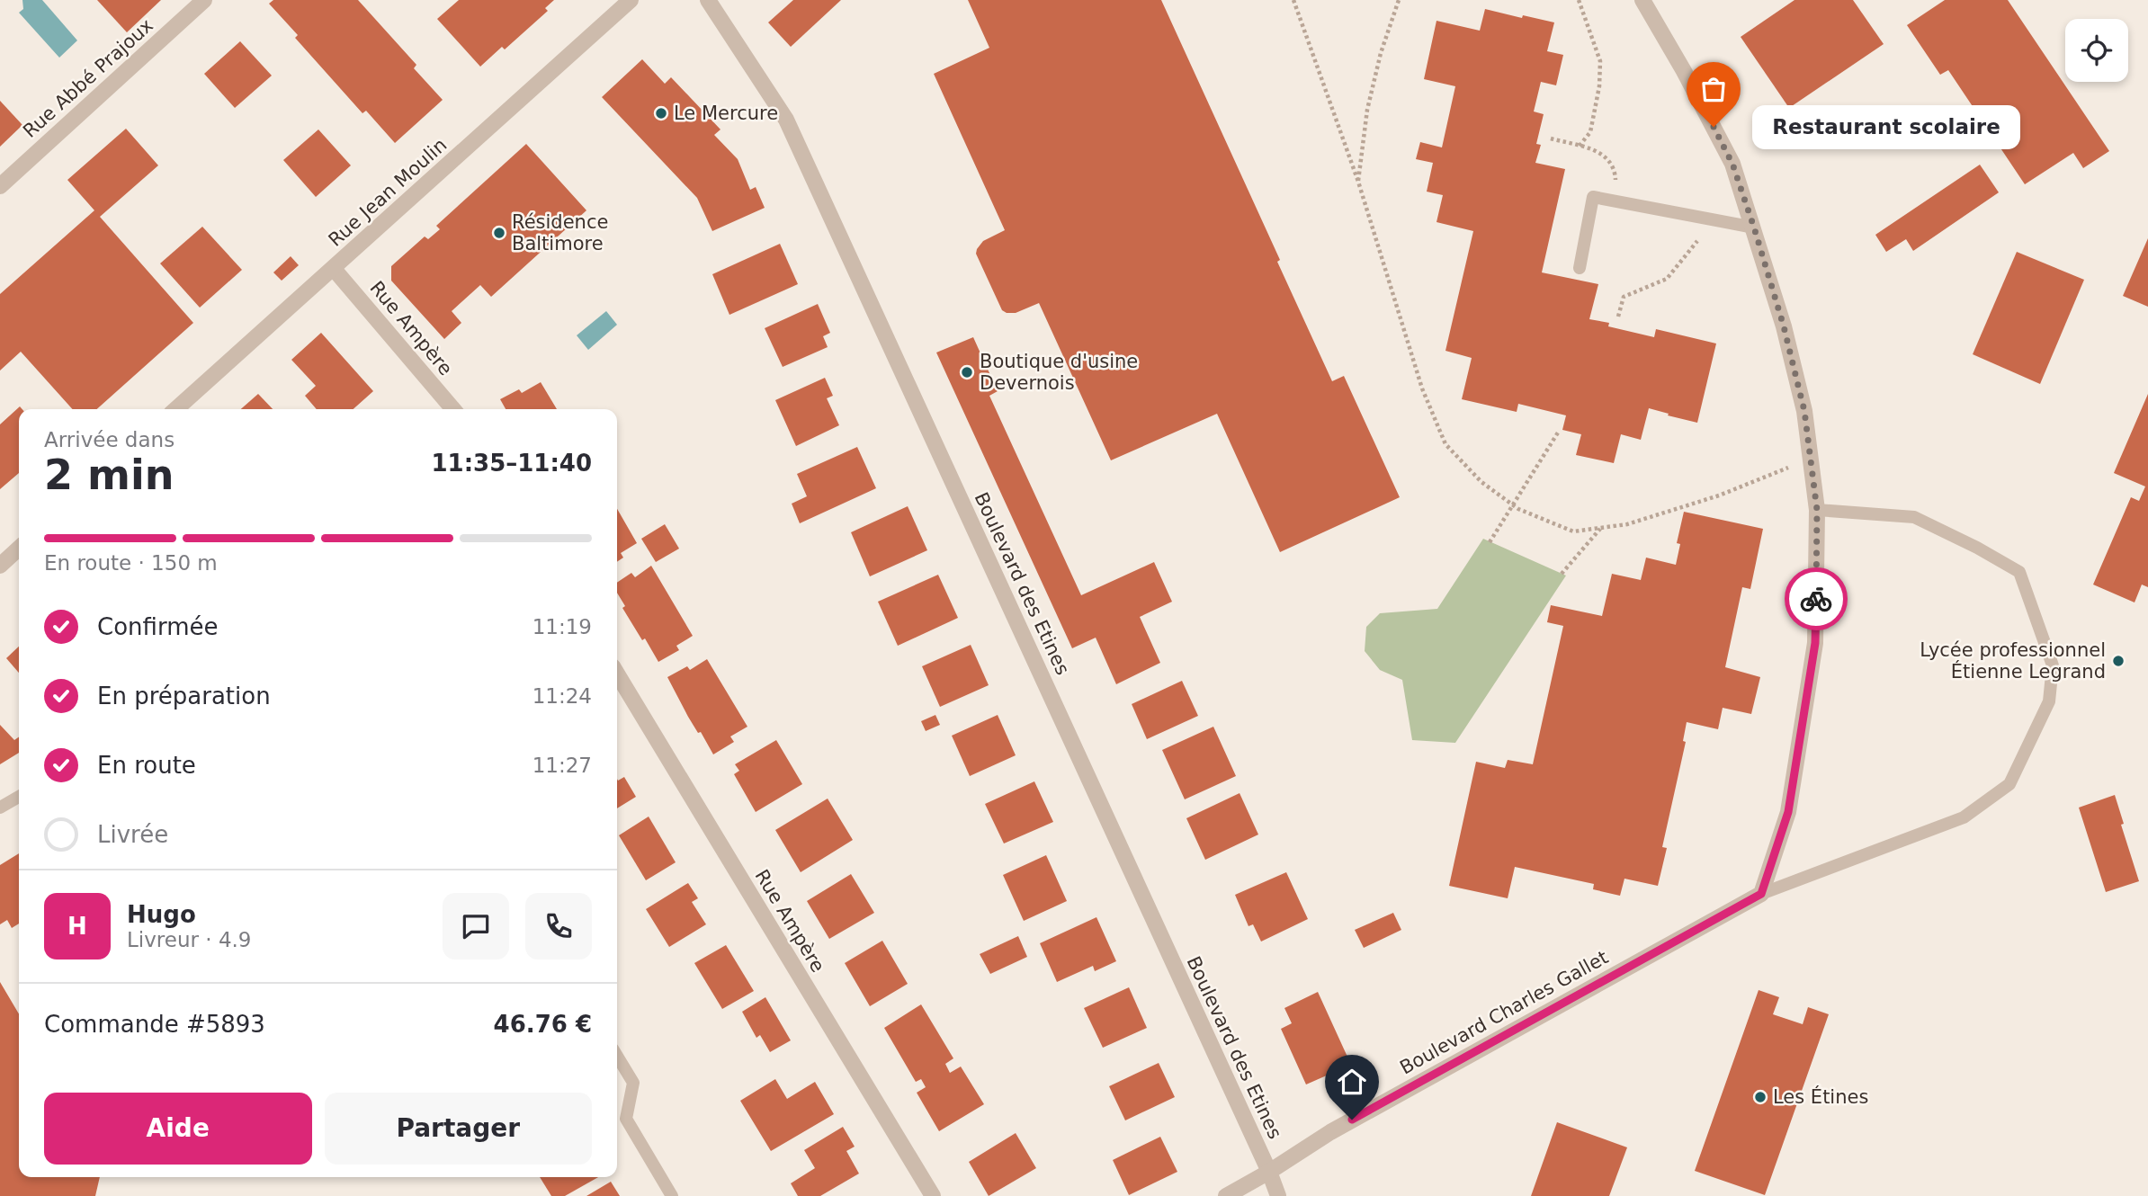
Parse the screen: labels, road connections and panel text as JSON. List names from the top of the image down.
{
  "streets": {
    "street": [
      "Rue Abbé Prajoux",
      "Rue Jean Moulin",
      "Rue Ampère",
      "Boulevard des Etines",
      "Boulevard Charles Gallet"
    ]
  },
  "crossings": [
    ["Rue Jean Moulin", "Rue Ampère"],
    ["Boulevard des Etines", "Boulevard Charles Gallet"]
  ],
  "places": [
    "Le Mercure",
    "Restaurant scolaire",
    "Résidence Baltimore",
    "Boutique d'usine Devernois",
    "Lycée professionnel Étienne Legrand",
    "Les Étines"
  ],
  "page": {
    "bubble": "Restaurant scolaire",
    "heading": ["2 min", "Arrivée dans", "11:35–11:40"],
    "panel": [
      "Hugo",
      "Livreur · 4.9",
      "Commande #5893",
      "46.76 €"
    ],
    "bar": "En route · 150 m",
    "list": [
      ["Confirmée", "11:19"],
      ["En préparation", "11:24"],
      ["En route", "11:27"],
      "Livrée"
    ],
    "round": "H",
    "buttons": ["Aide", "Partager"]
  }
}
